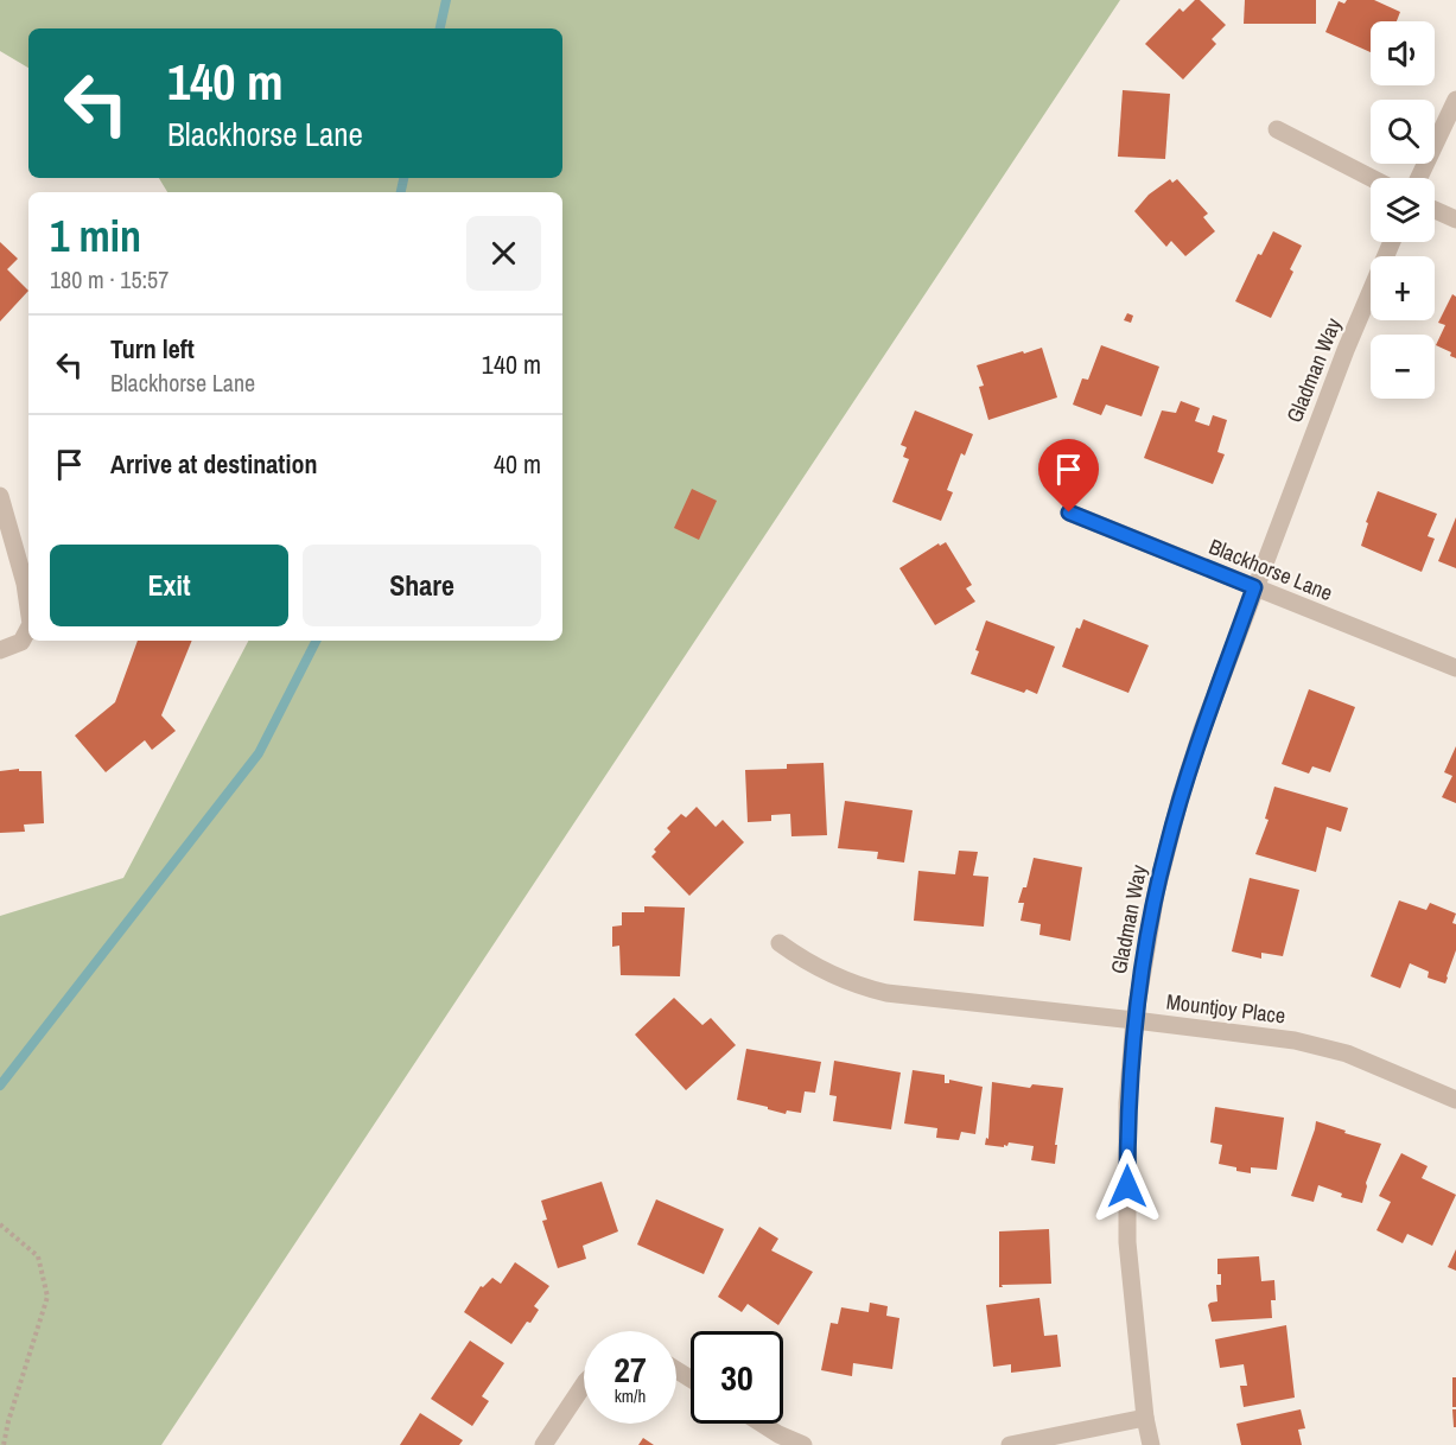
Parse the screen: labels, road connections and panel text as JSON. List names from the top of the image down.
{
  "streets": {
    "street": ["Gladman Way", "Blackhorse Lane", "Mountjoy Place"]
  },
  "crossings": [
    ["Gladman Way", "Blackhorse Lane"],
    ["Gladman Way", "Mountjoy Place"]
  ],
  "page": {
    "map_buttons": ["+", "−"],
    "turn": ["140 m", "Blackhorse Lane"],
    "heading": ["1 min", "180 m · 15:57"],
    "list": [
      {
        "name": "Turn left",
        "note": "Blackhorse Lane",
        "value": "140 m"
      },
      {
        "name": "Arrive at destination",
        "value": "40 m"
      }
    ],
    "buttons": ["Exit", "Share"],
    "speed": "27 km/h",
    "limit": "30"
  }
}
